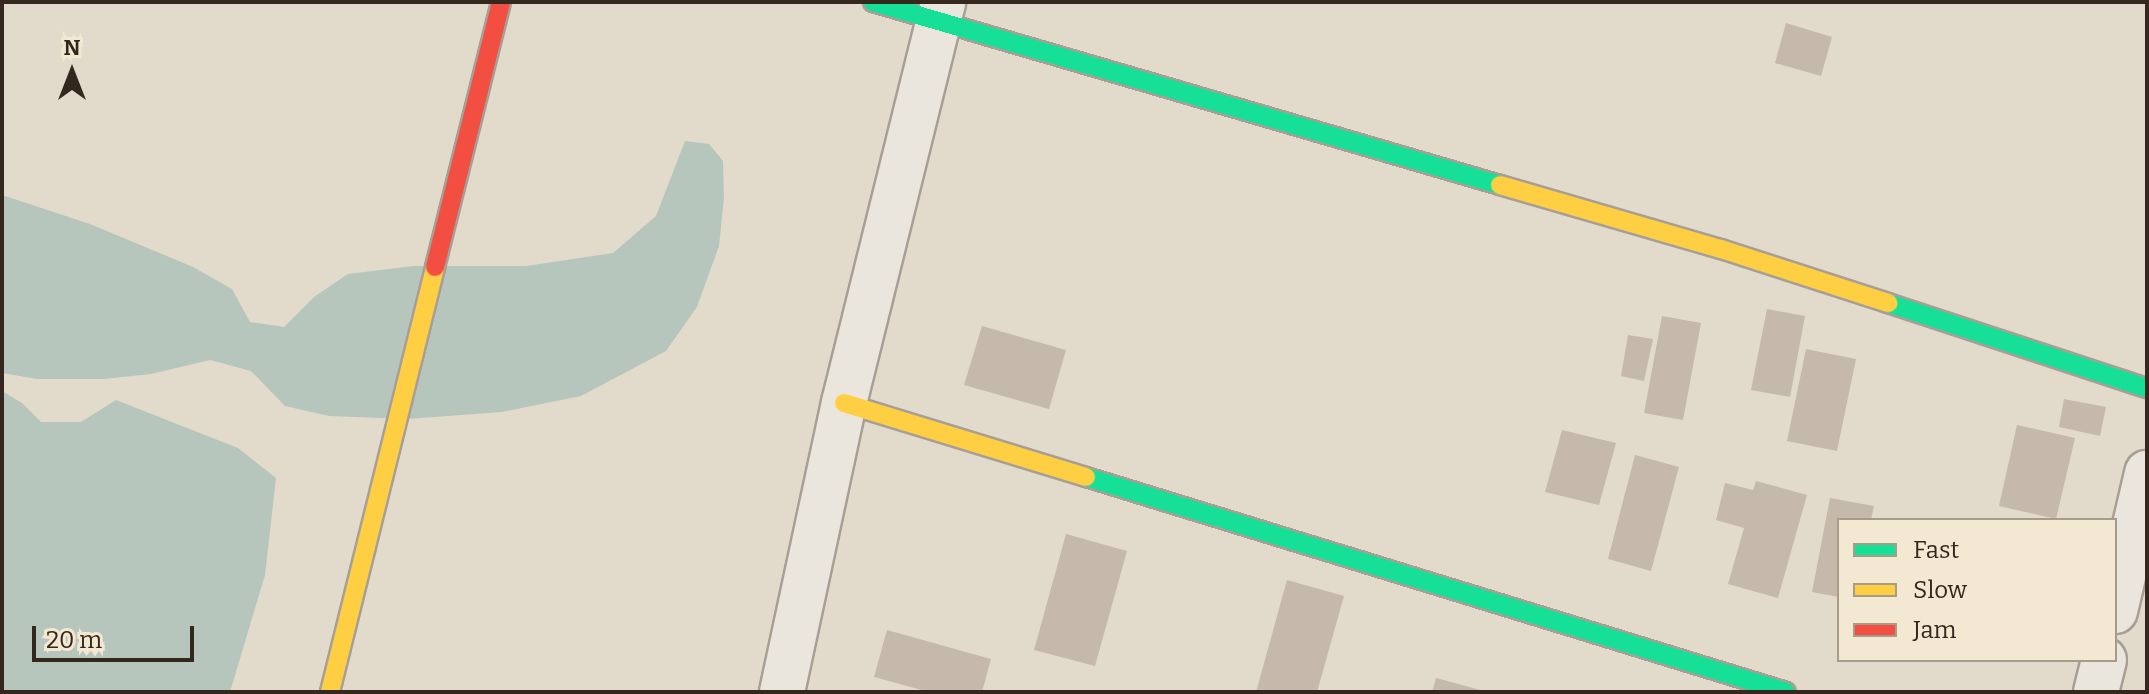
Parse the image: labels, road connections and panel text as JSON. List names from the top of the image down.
{
  "legend": ["Fast", "Slow", "Jam"],
  "scale_bar": "20 m",
  "north": "top"
}
